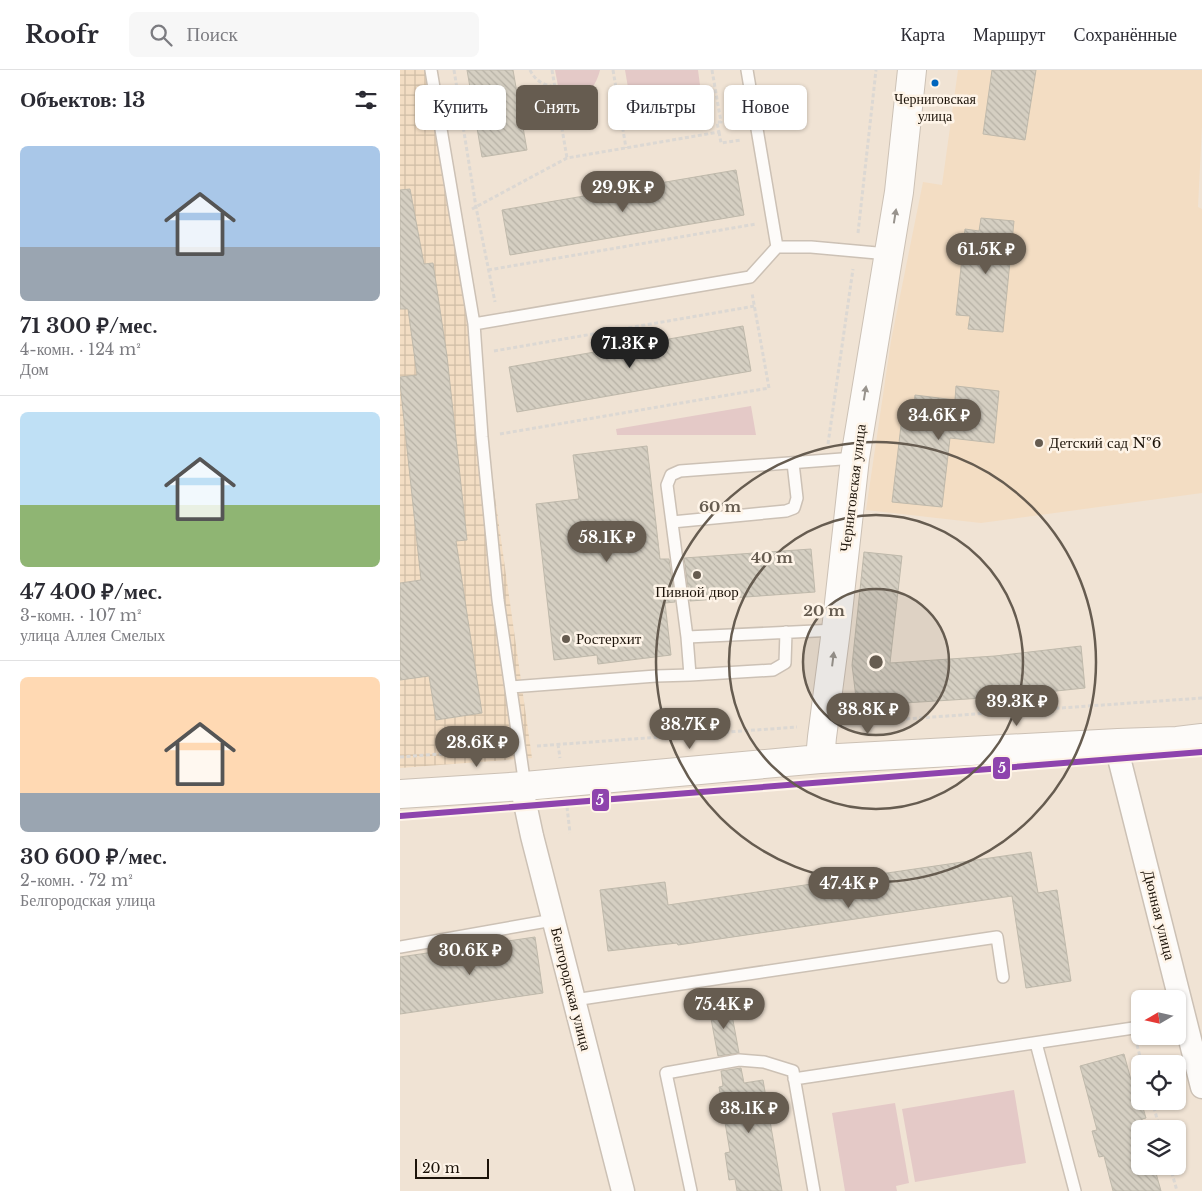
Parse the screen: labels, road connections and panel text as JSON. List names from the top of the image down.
{
  "streets": {
    "main road": ["Черниговская улица"],
    "street": ["Дюнная улица", "Белгородская улица"]
  },
  "one_way": ["Черниговская улица"],
  "places": [
    "Черниговская улица",
    "Детский сад №6",
    "Пивной двор",
    "Ростерхит"
  ],
  "lines": ["transit line 5"],
  "scale_bar": "20 m",
  "north": "left",
  "page": {
    "header": "Roofr",
    "search": "Поиск",
    "nav": ["Карта", "Маршрут", "Сохранённые"],
    "heading": "Объектов: 13",
    "chip": [
      "Купить",
      "Снять",
      "Фильтры",
      "Новое"
    ],
    "list": [
      {
        "name": "71 300 ₽/мес.",
        "note": "4-комн. · 124 m² · Дом"
      },
      {
        "name": "47 400 ₽/мес.",
        "note": "3-комн. · 107 m² · улица Аллея Смелых"
      },
      {
        "name": "30 600 ₽/мес.",
        "note": "2-комн. · 72 m² · Белгородская улица"
      }
    ],
    "price": [
      "29.9K ₽",
      "61.5K ₽",
      "71.3K ₽",
      "34.6K ₽",
      "58.1K ₽",
      "39.3K ₽",
      "38.8K ₽",
      "38.7K ₽",
      "28.6K ₽",
      "47.4K ₽",
      "30.6K ₽",
      "75.4K ₽",
      "38.1K ₽"
    ],
    "scale": "20 m"
  },
  "rings": ["60 m", "40 m", "20 m"]
}
